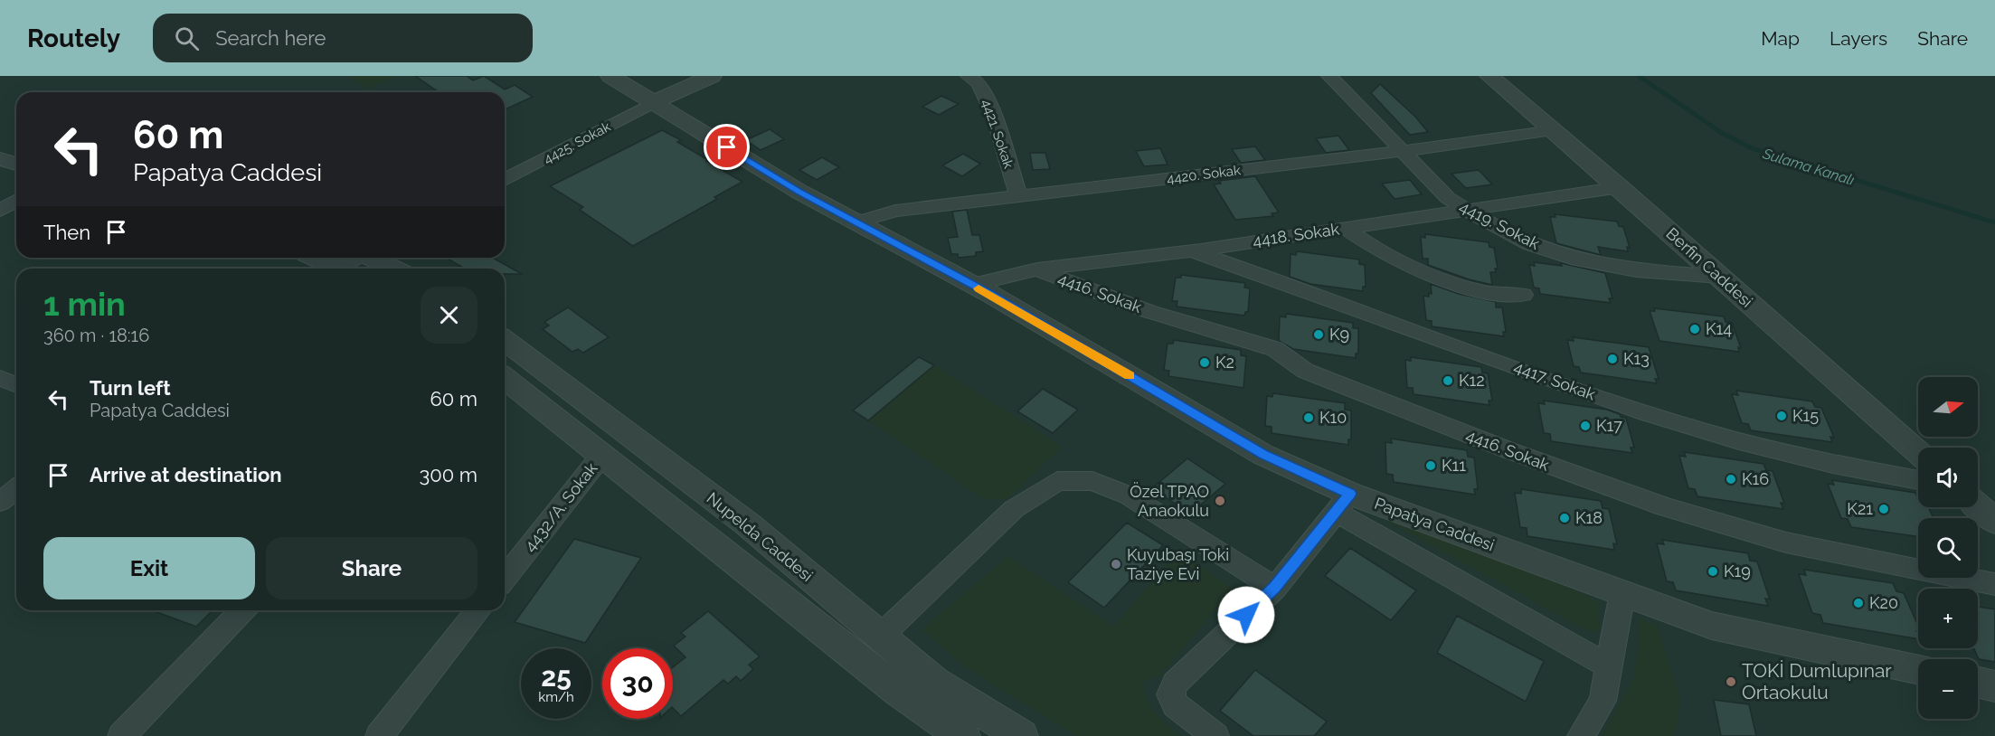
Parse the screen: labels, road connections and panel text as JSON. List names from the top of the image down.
{
  "streets": {
    "street": [
      "4421. Sokak",
      "4425. Sokak",
      "4420. Sokak",
      "4419. Sokak",
      "4418. Sokak",
      "Berfin Caddesi",
      "4416. Sokak",
      "4417. Sokak",
      "4432/A. Sokak",
      "Papatya Caddesi",
      "Nupelda Caddesi"
    ]
  },
  "crossings": [
    ["4421. Sokak", "4420. Sokak"],
    ["4425. Sokak", "Papatya Caddesi"],
    ["4420. Sokak", "4419. Sokak"],
    ["4420. Sokak", "Berfin Caddesi"],
    ["4420. Sokak", "Papatya Caddesi"],
    ["4419. Sokak", "4418. Sokak"],
    ["4419. Sokak", "Berfin Caddesi"],
    ["4418. Sokak", "Berfin Caddesi"],
    ["4418. Sokak", "4416. Sokak"],
    ["4418. Sokak", "4417. Sokak"],
    ["4418. Sokak", "Papatya Caddesi"],
    ["4432/A. Sokak", "Nupelda Caddesi"]
  ],
  "water": ["Sulama Kanalı"],
  "places": [
    "K14",
    "K9",
    "K13",
    "K2",
    "K12",
    "K15",
    "K10",
    "K17",
    "K11",
    "K16",
    "Özel TPAO Anaokulu",
    "K21",
    "K18",
    "Kuyubaşı Toki Taziye Evi",
    "K19",
    "K20",
    "TOKİ Dumlupınar Ortaokulu"
  ],
  "north": "right",
  "page": {
    "header": "Routely",
    "search": "Search here",
    "nav": ["Map", "Layers", "Share"],
    "turn": ["60 m", "Papatya Caddesi"],
    "then": "Then",
    "heading": ["1 min", "360 m · 18:16"],
    "list": [
      {
        "name": "Turn left",
        "note": "Papatya Caddesi",
        "value": "60 m"
      },
      {
        "name": "Arrive at destination",
        "value": "300 m"
      }
    ],
    "map_buttons": ["+", "−"],
    "buttons": ["Exit", "Share"],
    "speed": "25 km/h",
    "limit": "30"
  }
}
